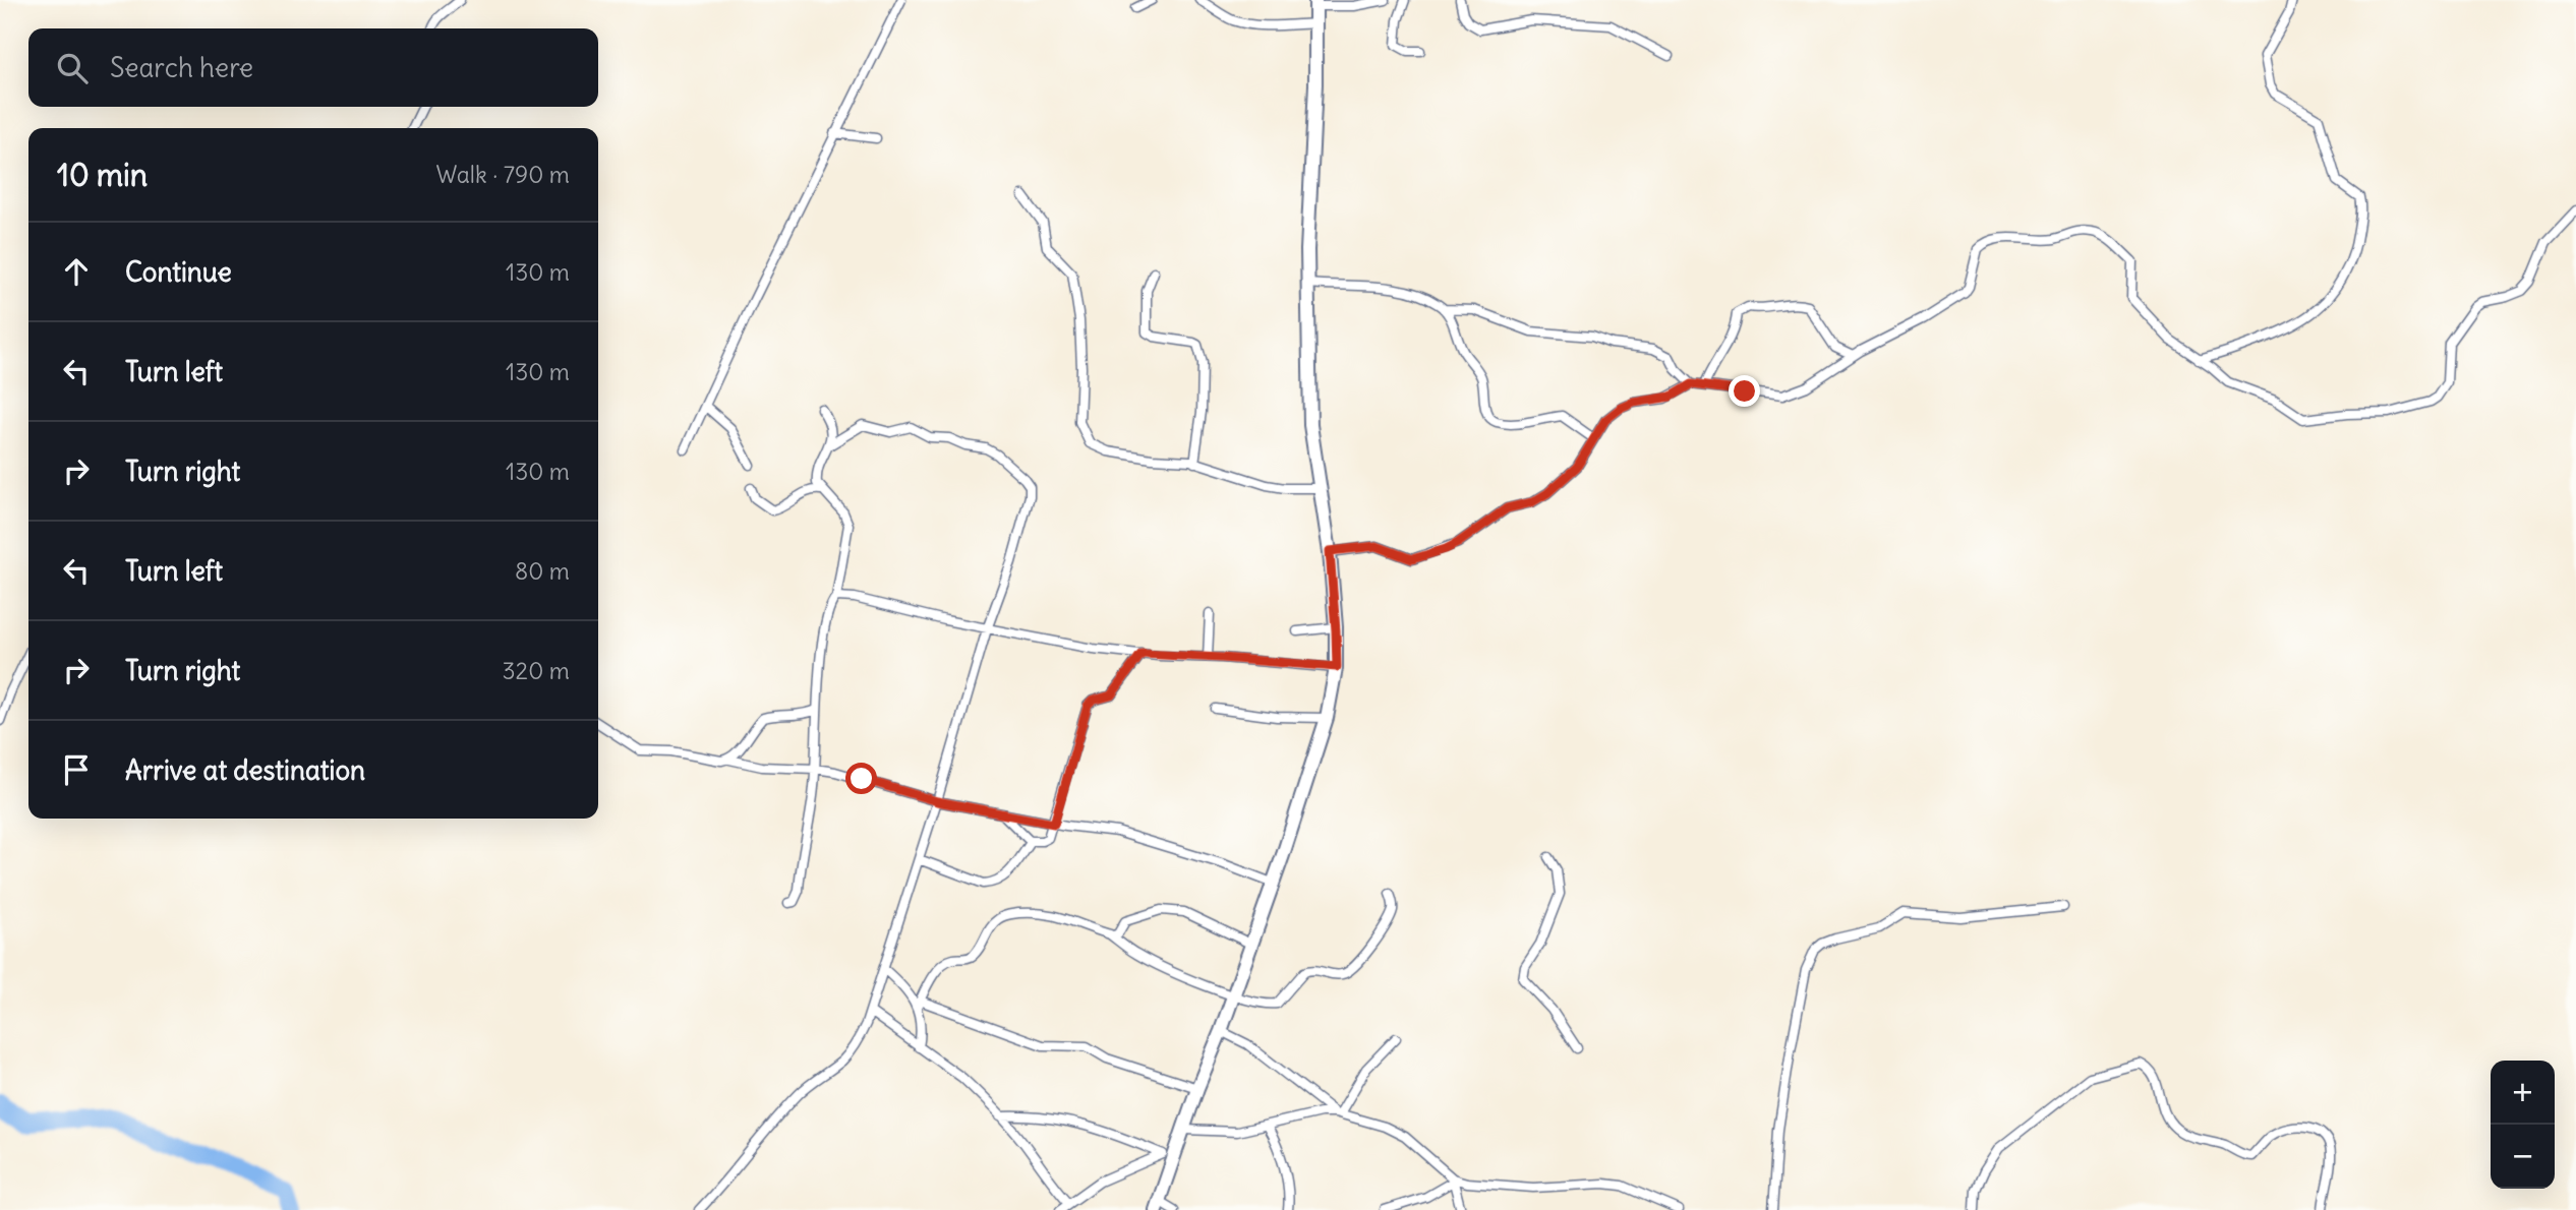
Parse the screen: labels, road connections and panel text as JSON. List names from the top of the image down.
{
  "page": {
    "search": "Search here",
    "heading": ["10 min", "Walk · 790 m"],
    "list": [
      ["Continue", "130 m"],
      ["Turn left", "130 m"],
      ["Turn right", "130 m"],
      ["Turn left", "80 m"],
      ["Turn right", "320 m"],
      "Arrive at destination"
    ],
    "map_buttons": ["+", "−"]
  }
}
